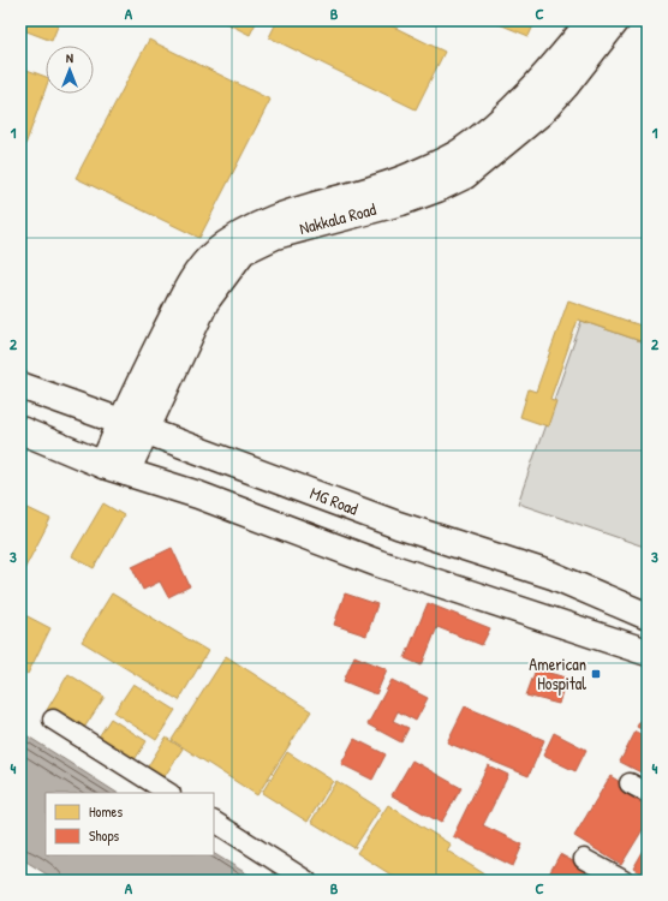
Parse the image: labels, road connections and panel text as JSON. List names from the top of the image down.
{
  "streets": {
    "main road": ["Nakkala Road", "MG Road"]
  },
  "crossings": [
    ["Nakkala Road", "MG Road"]
  ],
  "places": {
    "transit": ["American Hospital"]
  },
  "legend": ["Homes", "Shops"],
  "north": "top",
  "grid": {
    "columns": ["A", "B", "C"],
    "rows": [
      "1",
      "2",
      "3",
      "4"
    ]
  }
}
